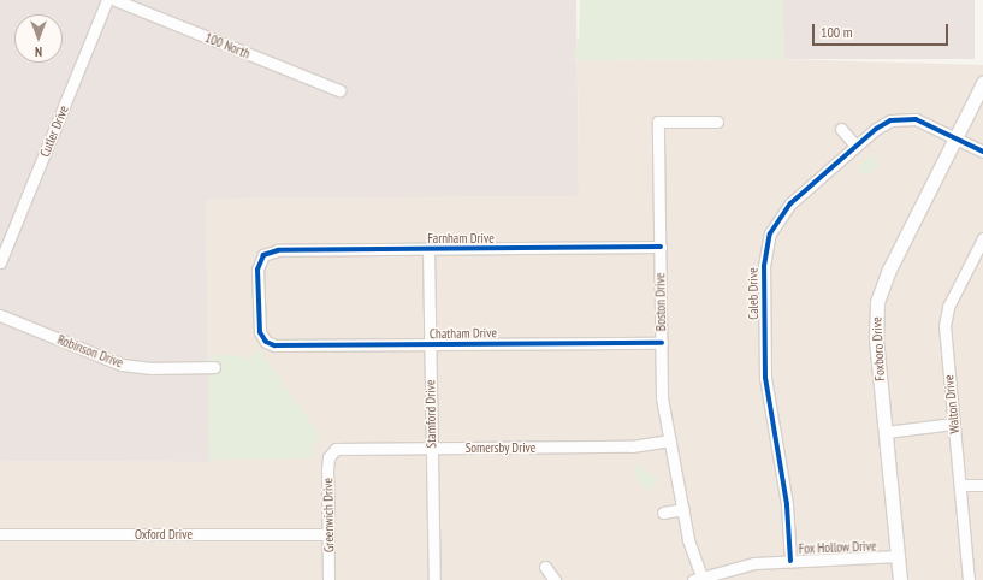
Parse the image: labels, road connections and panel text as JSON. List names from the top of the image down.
{
  "streets": {
    "street": [
      "100 North",
      "Cutler Drive",
      "Farnham Drive",
      "Caleb Drive",
      "Boston Drive",
      "Chatham Drive",
      "Foxboro Drive",
      "Robinson Drive",
      "Walton Drive",
      "Stamford Drive",
      "Somersby Drive",
      "Greenwich Drive",
      "Oxford Drive",
      "Fox Hollow Drive"
    ]
  },
  "crossings": [
    ["Farnham Drive", "Boston Drive"],
    ["Farnham Drive", "Chatham Drive"],
    ["Farnham Drive", "Stamford Drive"],
    ["Caleb Drive", "Foxboro Drive"],
    ["Caleb Drive", "Fox Hollow Drive"],
    ["Boston Drive", "Chatham Drive"],
    ["Boston Drive", "Somersby Drive"],
    ["Boston Drive", "Fox Hollow Drive"],
    ["Chatham Drive", "Stamford Drive"],
    ["Foxboro Drive", "Fox Hollow Drive"],
    ["Stamford Drive", "Somersby Drive"],
    ["Somersby Drive", "Greenwich Drive"],
    ["Greenwich Drive", "Oxford Drive"]
  ],
  "scale_bar": "100 m",
  "north": "bottom"
}
